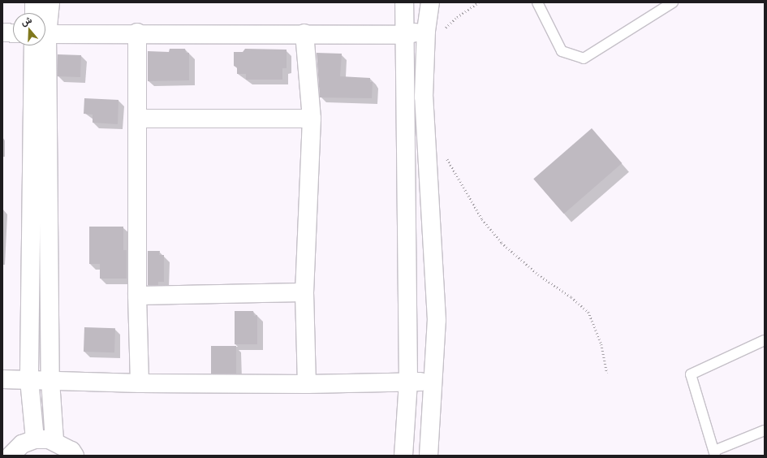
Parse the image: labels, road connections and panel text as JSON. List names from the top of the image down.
{
  "north": "top"
}
